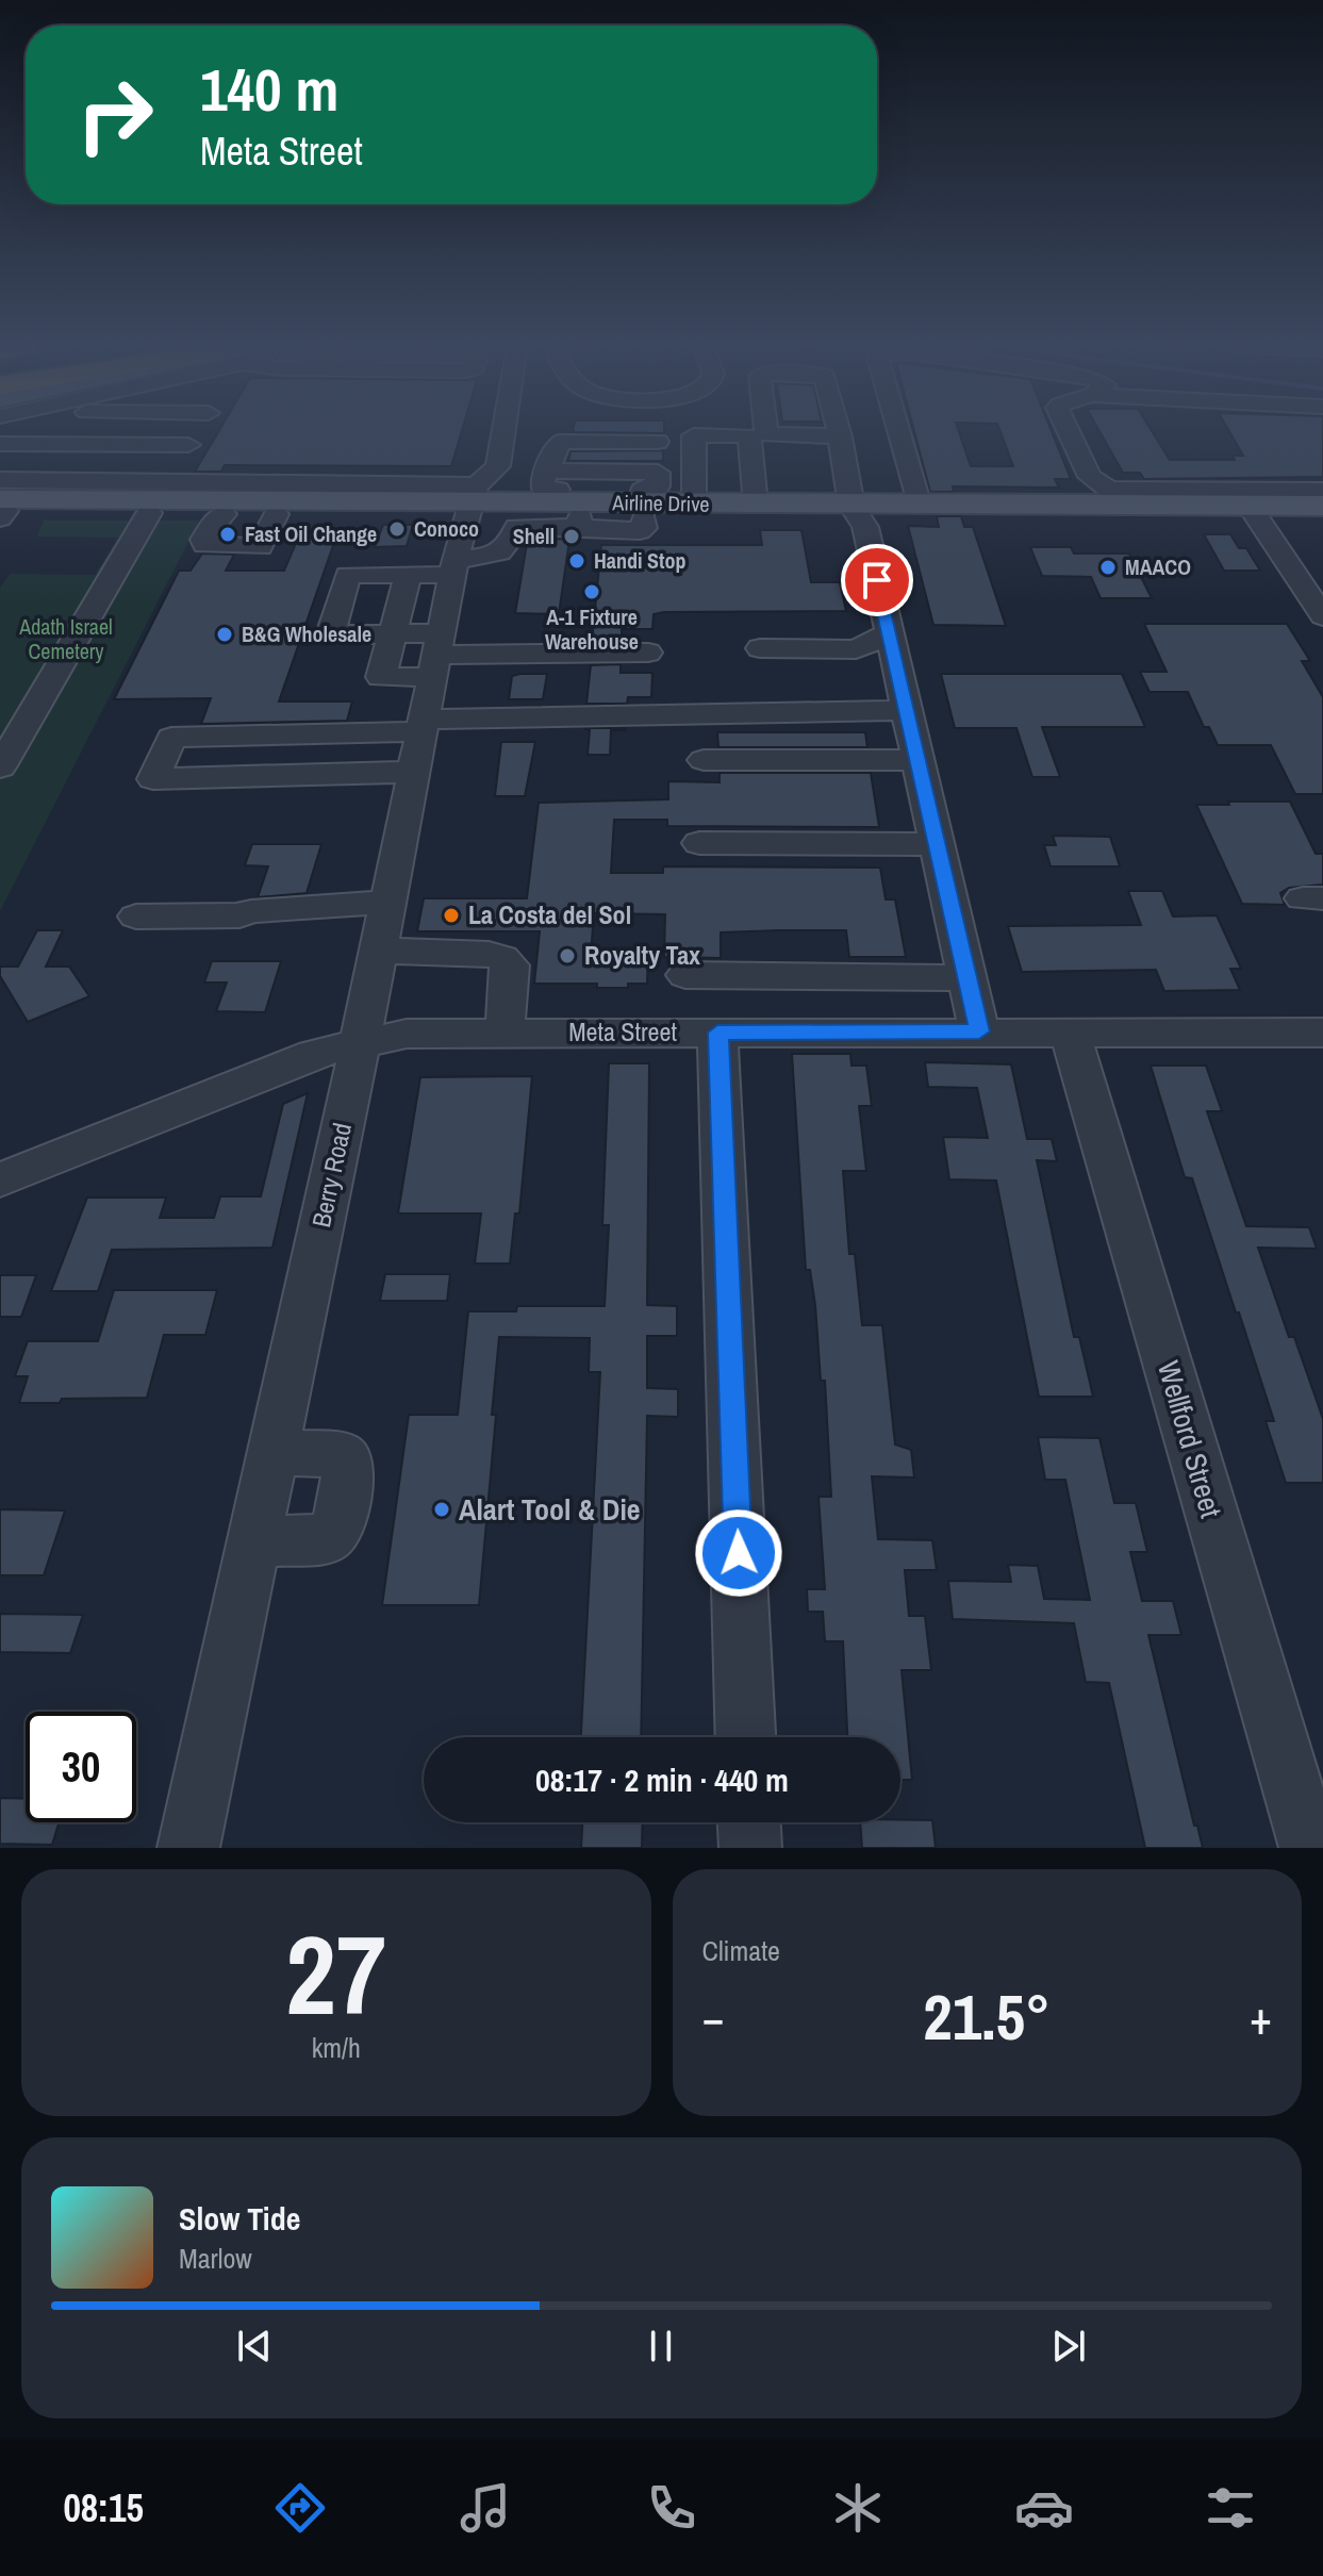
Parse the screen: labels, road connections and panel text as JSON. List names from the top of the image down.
{
  "streets": {
    "main road": ["Airline Drive"],
    "street": ["Meta Street", "Berry Road", "Wellford Street"]
  },
  "crossings": [
    ["Airline Drive", "Berry Road"],
    ["Meta Street", "Berry Road"],
    ["Meta Street", "Wellford Street"]
  ],
  "parks": ["Adath Israel Cemetery"],
  "places": [
    "Conoco",
    "Fast Oil Change",
    "Shell",
    "Handi Stop",
    "MAACO",
    "A-1 Fixture Warehouse",
    "B&G Wholesale",
    "La Costa del Sol",
    "Royalty Tax",
    "Alart Tool & Die"
  ],
  "page": {
    "turn": ["140 m", "Meta Street"],
    "limit": "30",
    "trip": "08:17 · 2 min · 440 m",
    "tile": [
      ["27", "km/h"],
      "Climate"
    ],
    "heat": ["−", "21.5°", "+"],
    "song": ["Slow Tide", "Marlow"],
    "tabs": "08:15"
  }
}
